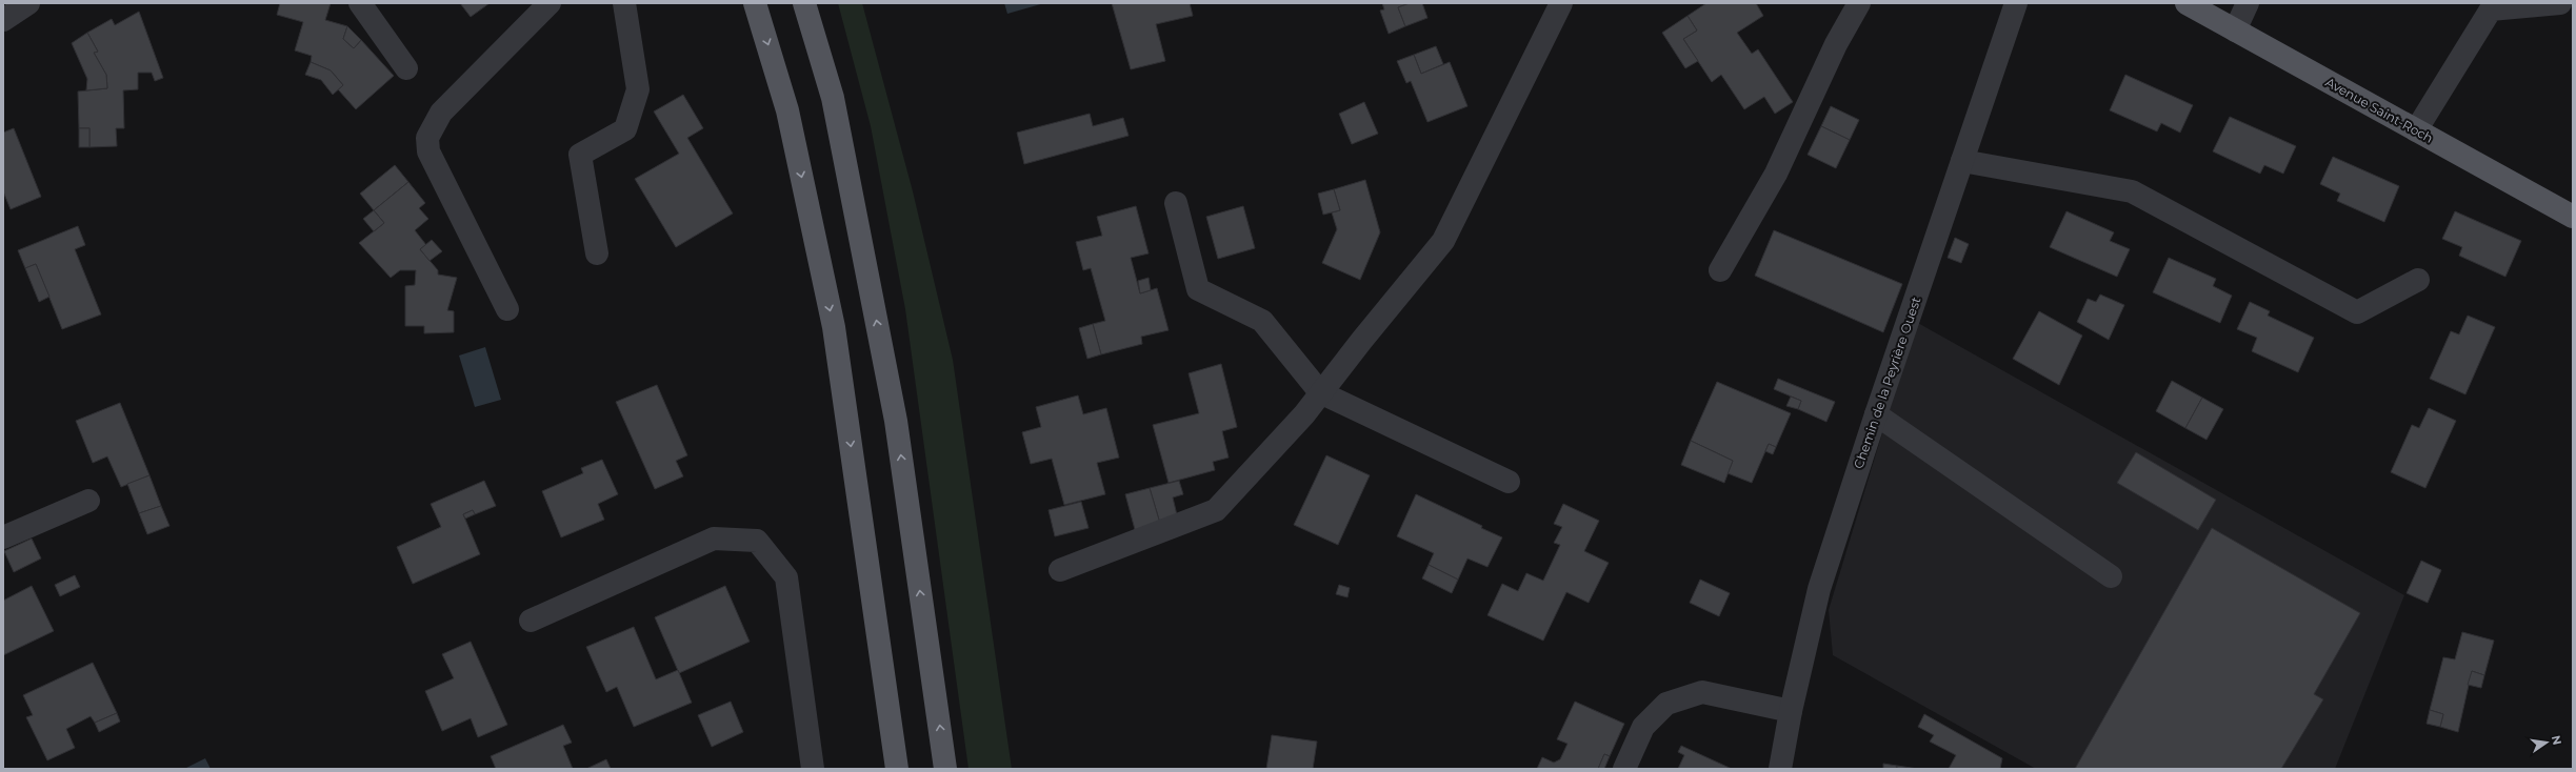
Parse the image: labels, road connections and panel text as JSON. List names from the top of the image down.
{
  "streets": {
    "main road": ["Avenue Saint-Roch"],
    "street": ["Chemin de la Peyrière Ouest"]
  },
  "north": "right"
}
